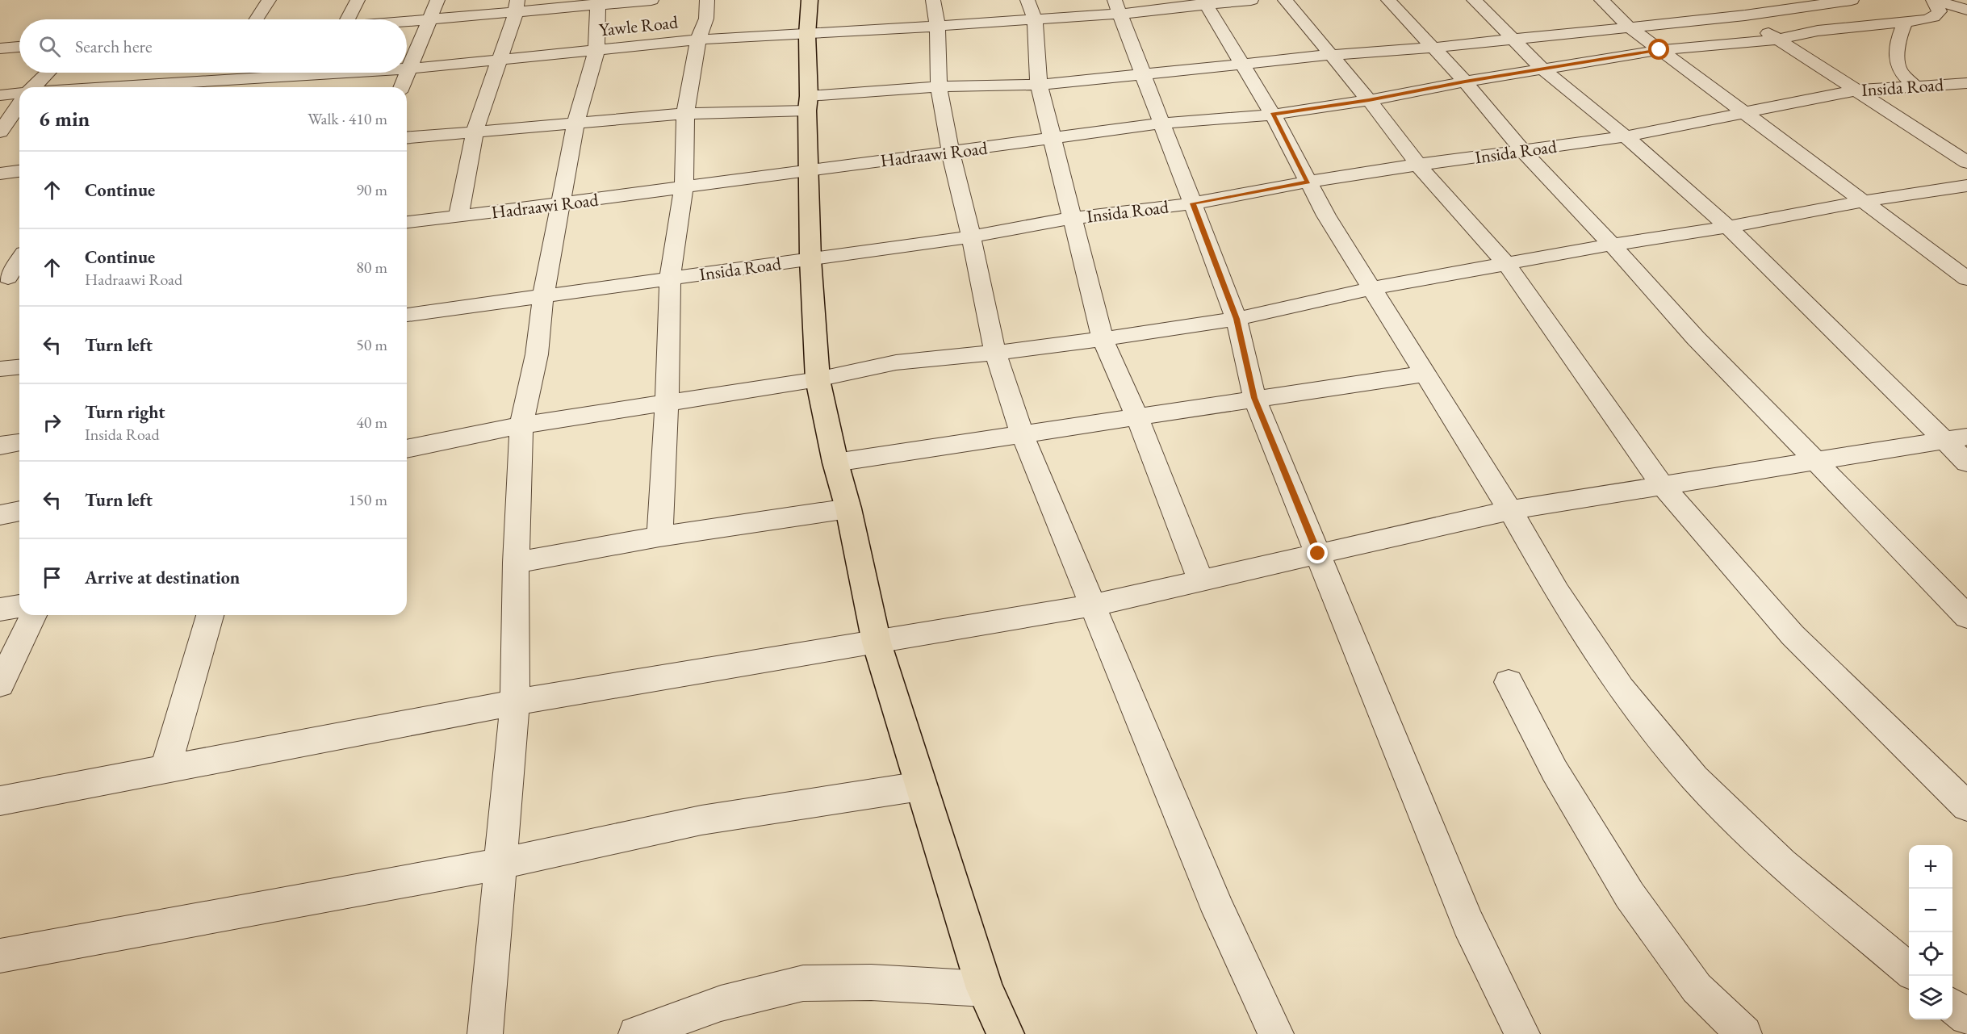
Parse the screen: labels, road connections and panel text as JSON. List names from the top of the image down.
{
  "streets": {
    "street": ["Yawle Road", "Insida Road", "Hadraawi Road"]
  },
  "page": {
    "search": "Search here",
    "heading": ["6 min", "Walk · 410 m"],
    "list": [
      ["Continue", "90 m"],
      ["Continue", "Hadraawi Road", "80 m"],
      ["Turn left", "50 m"],
      ["Turn right", "Insida Road", "40 m"],
      ["Turn left", "150 m"],
      "Arrive at destination"
    ],
    "map_buttons": ["+", "−"]
  }
}
